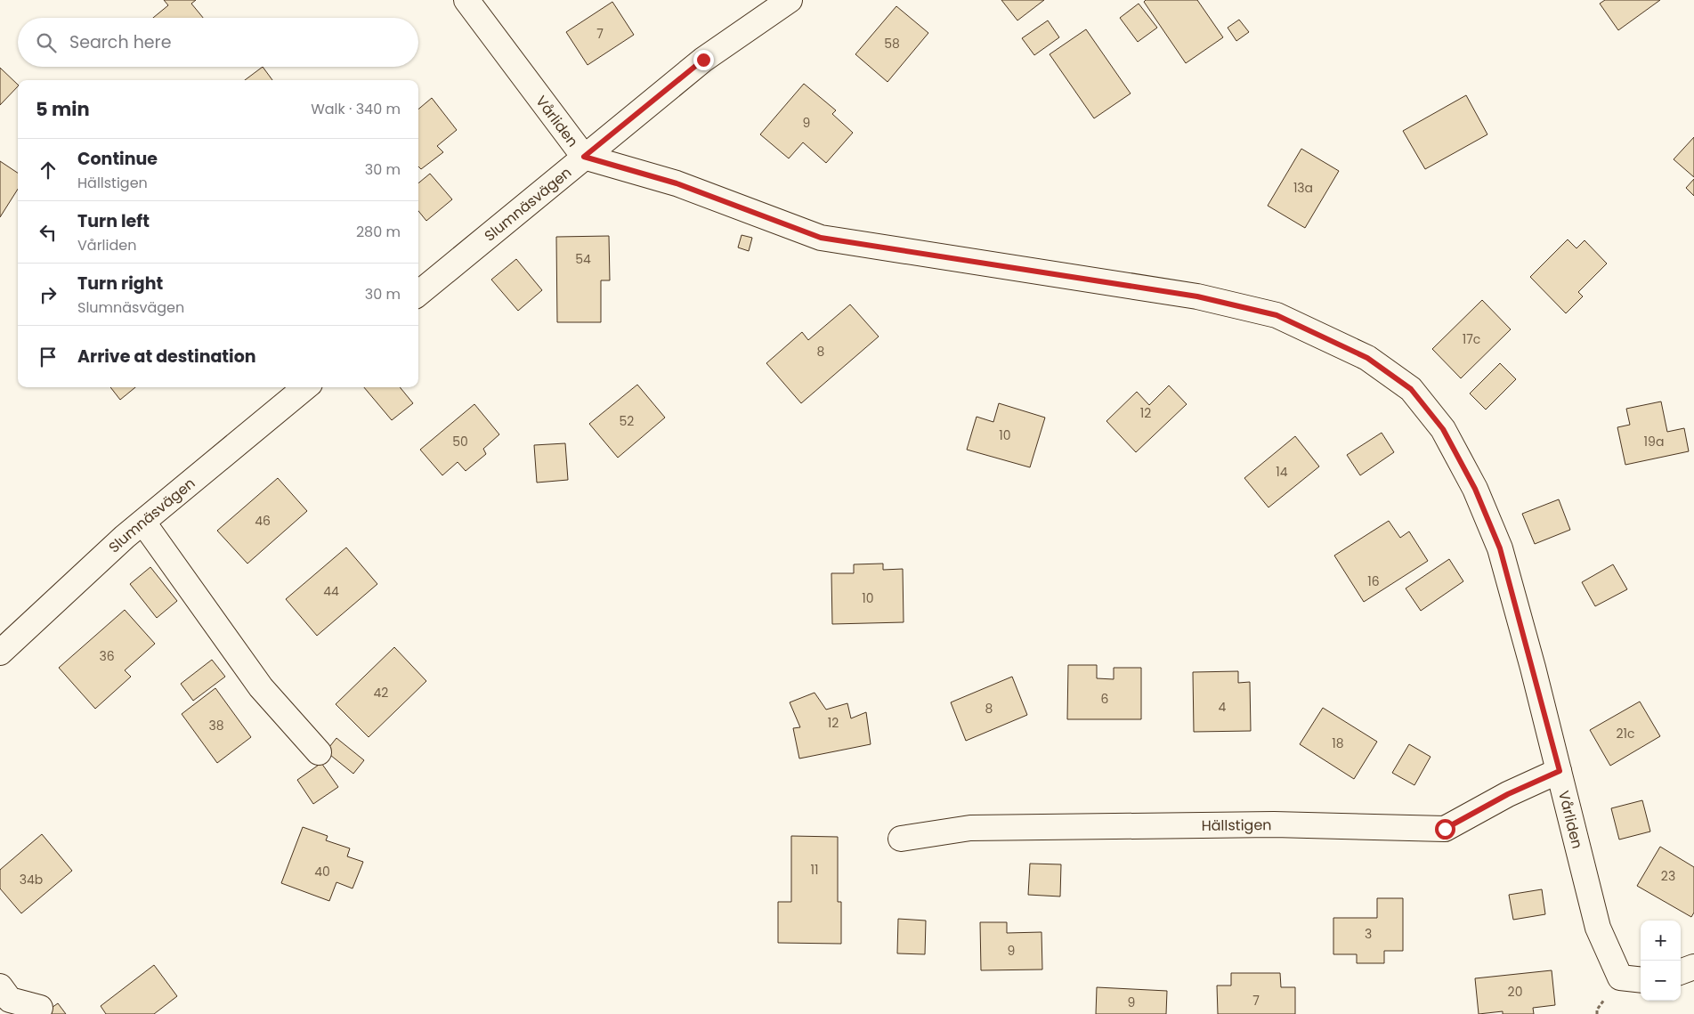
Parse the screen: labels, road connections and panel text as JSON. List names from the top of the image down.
{
  "streets": {
    "street": ["Vårliden", "Slumnäsvägen", "Hällstigen"]
  },
  "crossings": [
    ["Vårliden", "Slumnäsvägen"],
    ["Vårliden", "Hällstigen"]
  ],
  "house_numbers": [
    "7",
    "58",
    "9",
    "13a",
    "54",
    "17c",
    "8",
    "12",
    "52",
    "10",
    "50",
    "19a",
    "14",
    "46",
    "16",
    "44",
    "10",
    "36",
    "42",
    "6",
    "4",
    "8",
    "12",
    "38",
    "21c",
    "18",
    "11",
    "40",
    "23",
    "34b",
    "3",
    "9",
    "20",
    "7",
    "9"
  ],
  "page": {
    "search": "Search here",
    "heading": ["5 min", "Walk · 340 m"],
    "list": [
      ["Continue", "Hällstigen", "30 m"],
      ["Turn left", "Vårliden", "280 m"],
      ["Turn right", "Slumnäsvägen", "30 m"],
      "Arrive at destination"
    ],
    "map_buttons": ["+", "−"]
  }
}
